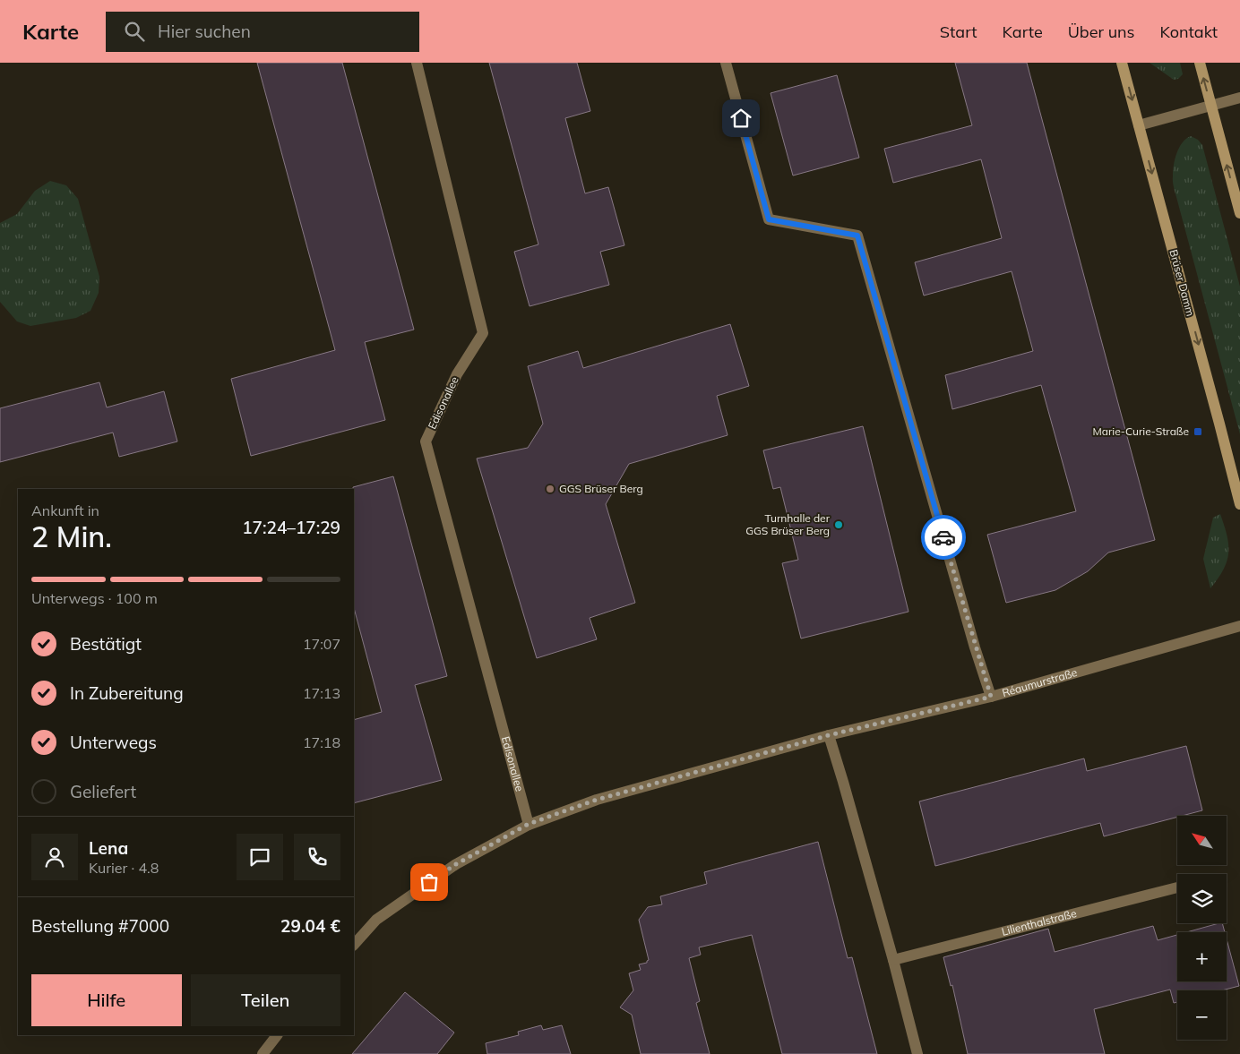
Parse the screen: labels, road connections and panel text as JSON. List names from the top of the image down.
{
  "streets": {
    "street": [
      "Brüser Damm",
      "Edisonallee",
      "Réaumurstraße",
      "Lilienthalstraße"
    ]
  },
  "crossings": [
    ["Edisonallee", "Réaumurstraße"]
  ],
  "places": {
    "transit": ["Marie-Curie-Straße"],
    "other": ["GGS Brüser Berg", "Turnhalle der GGS Brüser Berg"]
  },
  "north": "top left",
  "page": {
    "header": "Karte",
    "search": "Hier suchen",
    "nav": [
      "Start",
      "Karte",
      "Über uns",
      "Kontakt"
    ],
    "heading": ["2 Min.", "Ankunft in", "17:24–17:29"],
    "panel": [
      "Lena",
      "Kurier · 4.8",
      "Bestellung #7000",
      "29.04 €"
    ],
    "bar": "Unterwegs · 100 m",
    "list": [
      ["Bestätigt", "17:07"],
      ["In Zubereitung", "17:13"],
      ["Unterwegs", "17:18"],
      "Geliefert"
    ],
    "map_buttons": ["+", "−"],
    "buttons": ["Hilfe", "Teilen"]
  }
}
